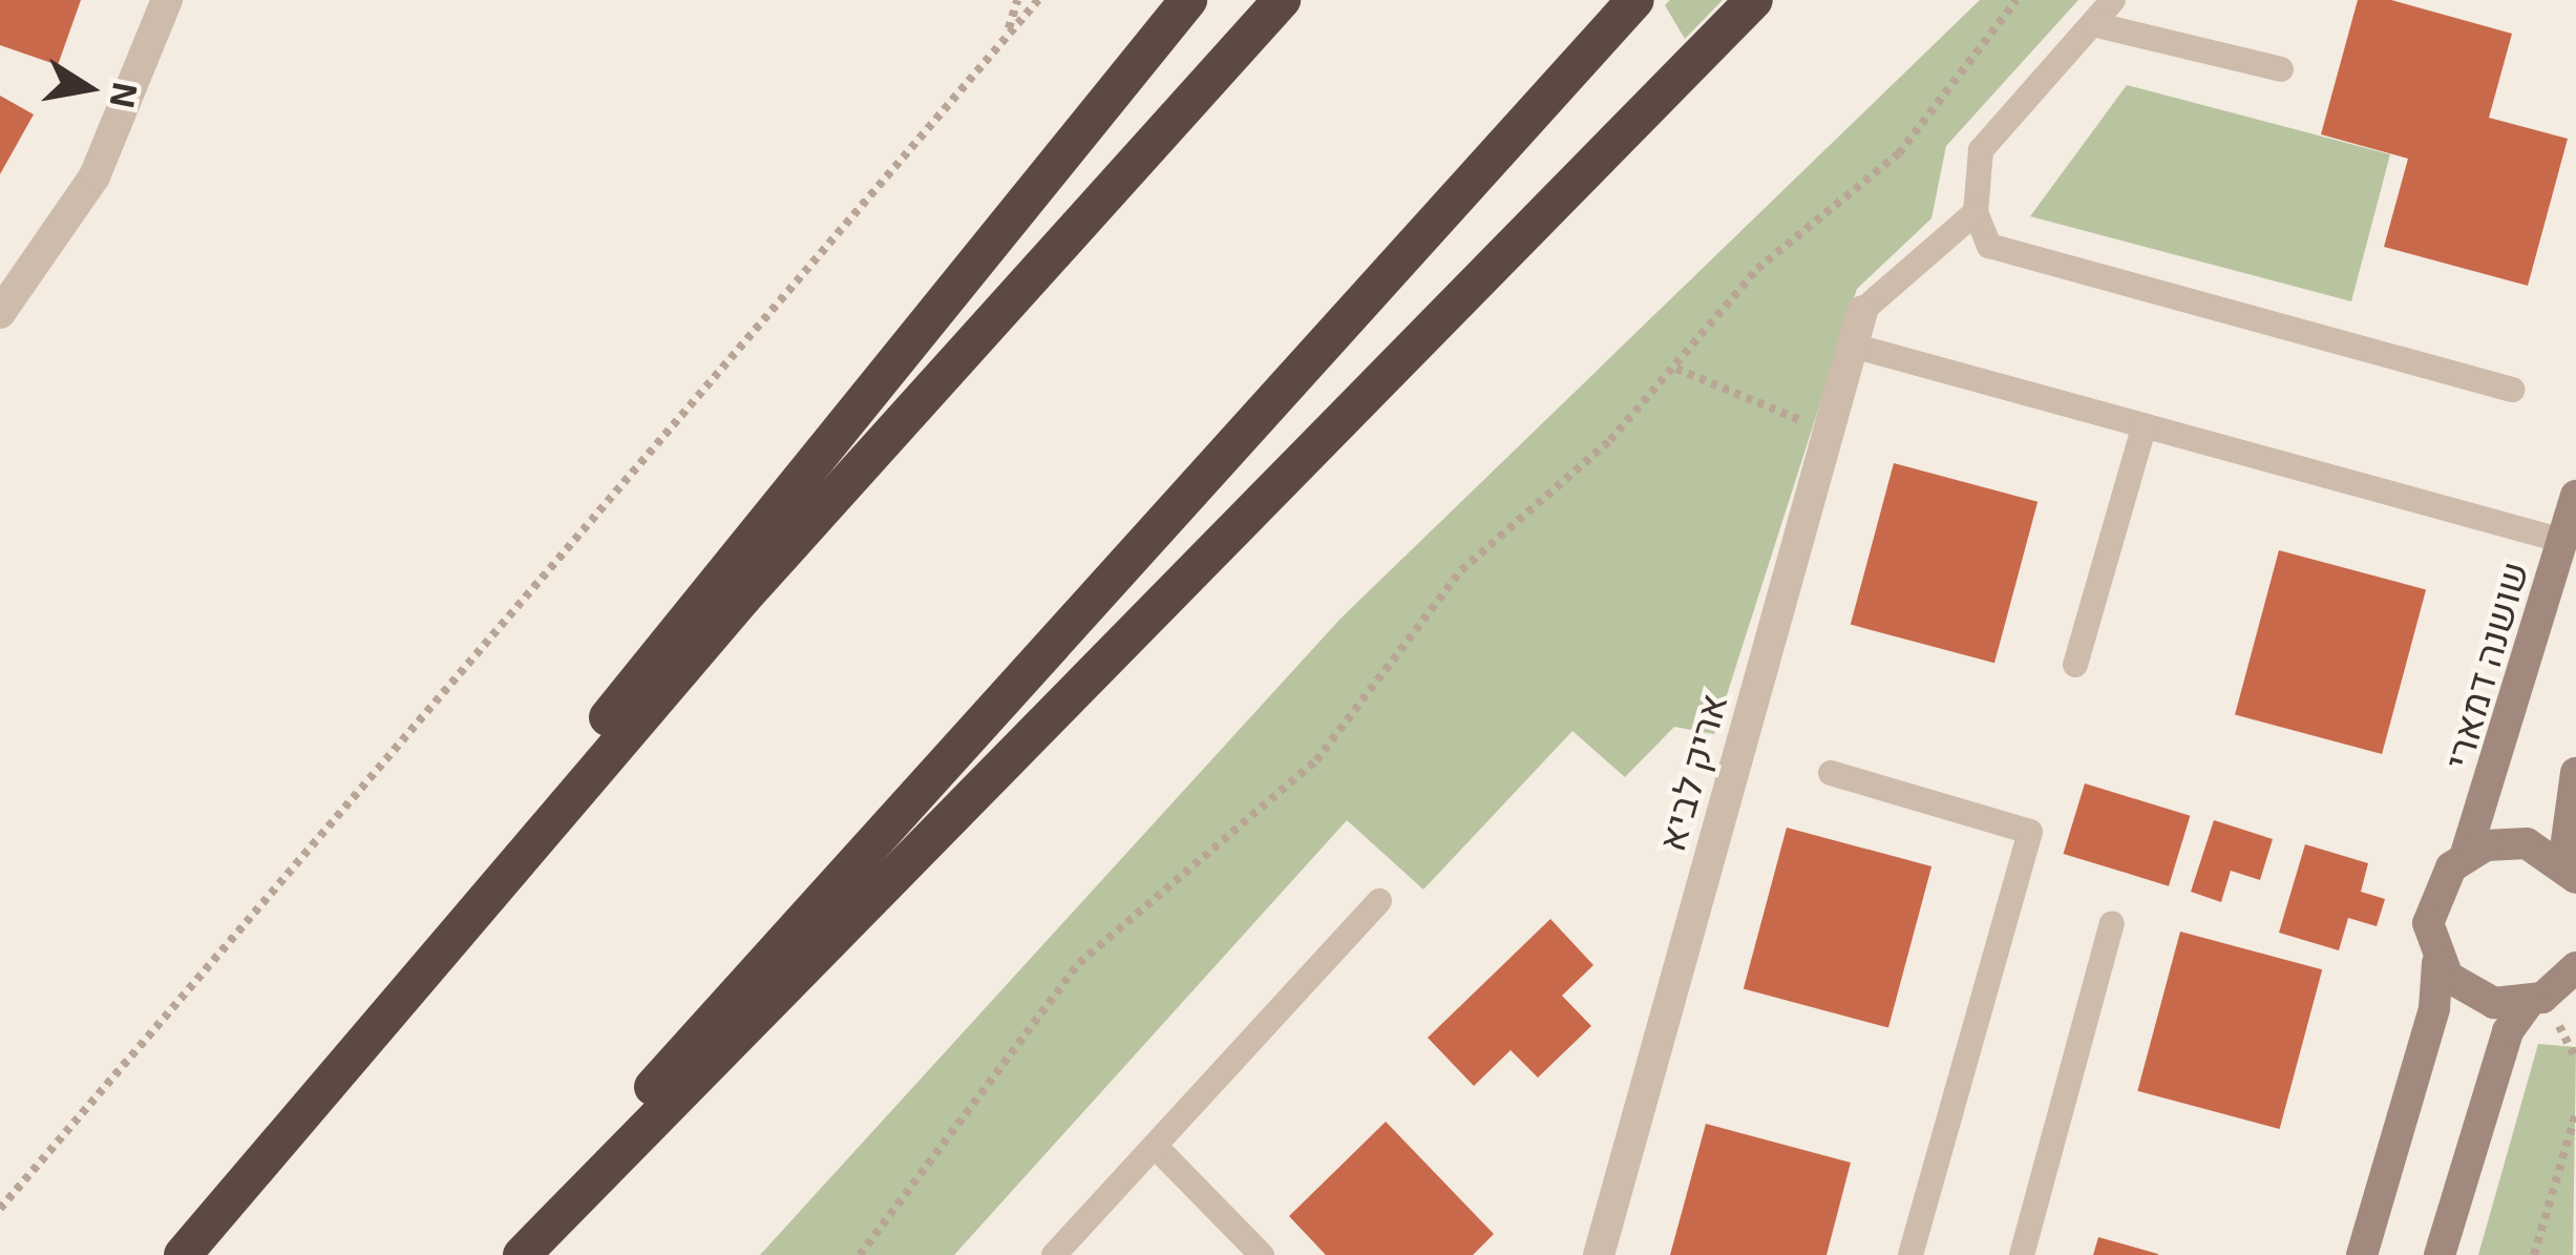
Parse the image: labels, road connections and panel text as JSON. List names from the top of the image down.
{
  "streets": {
    "main road": ["שושנה דמארי"],
    "street": ["אריק לביא"]
  },
  "north": "right"
}
